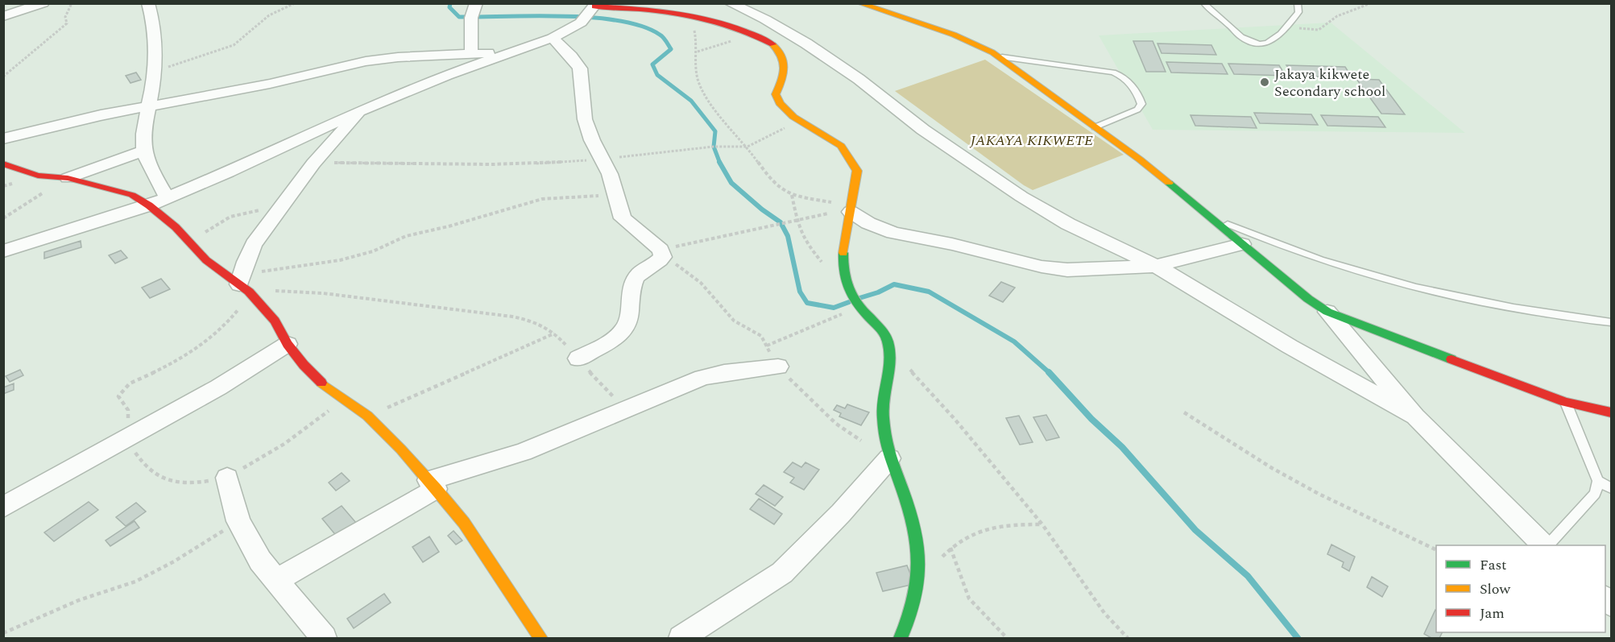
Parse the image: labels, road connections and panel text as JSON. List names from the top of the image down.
{
  "parks": ["JAKAYA KIKWETE"],
  "places": ["Jakaya kikwete Secondary school"],
  "legend": ["Fast", "Slow", "Jam"]
}
